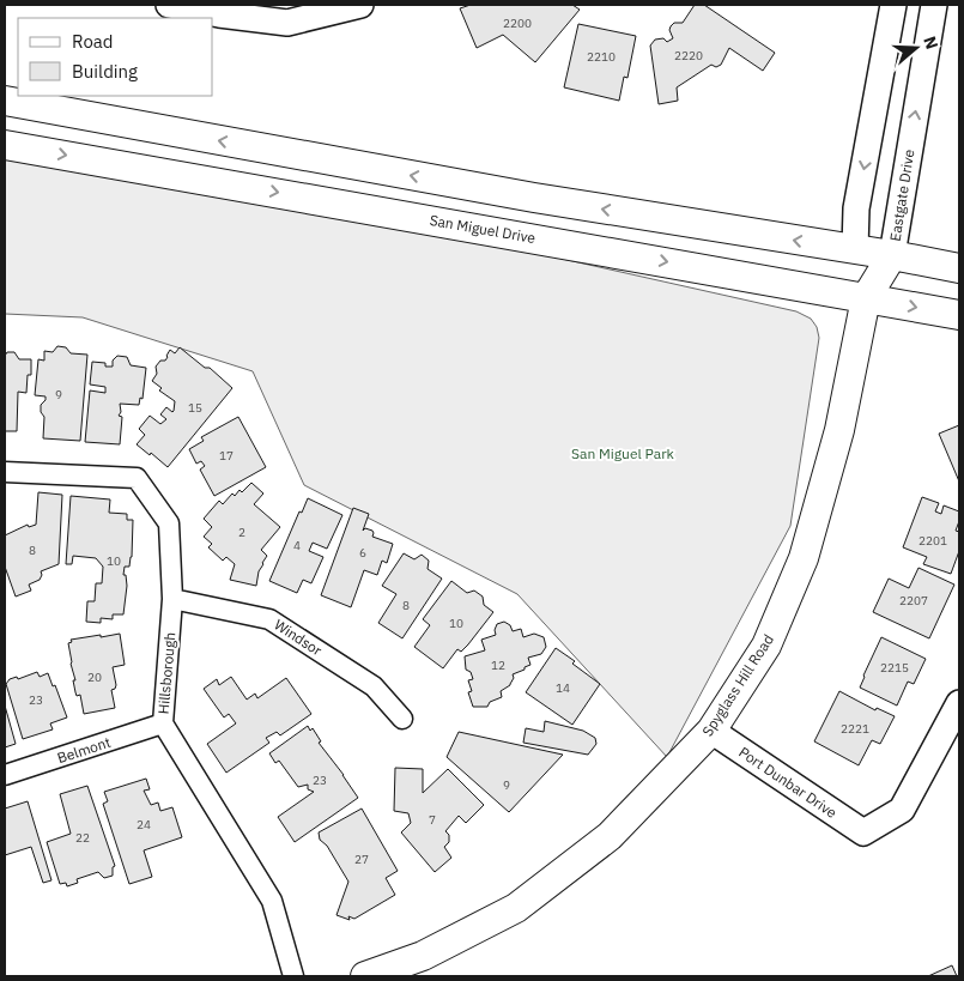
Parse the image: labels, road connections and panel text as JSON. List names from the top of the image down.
{
  "streets": {
    "main road": ["Eastgate Drive", "San Miguel Drive", "Spyglass Hill Road"],
    "street": [
      "Windsor",
      "Hillsborough",
      "Belmont",
      "Port Dunbar Drive"
    ]
  },
  "crossings": [
    ["Eastgate Drive", "San Miguel Drive"],
    ["Eastgate Drive", "Spyglass Hill Road"],
    ["San Miguel Drive", "Spyglass Hill Road"],
    ["Windsor", "Hillsborough"],
    ["Hillsborough", "Belmont"],
    ["Spyglass Hill Road", "Port Dunbar Drive"]
  ],
  "parks": ["San Miguel Park"],
  "house_numbers": [
    "2200",
    "2220",
    "2210",
    "9",
    "15",
    "17",
    "2",
    "2201",
    "4",
    "8",
    "6",
    "10",
    "2207",
    "8",
    "10",
    "12",
    "2215",
    "20",
    "14",
    "23",
    "2221",
    "23",
    "9",
    "7",
    "24",
    "22",
    "27"
  ],
  "legend": ["Road", "Building"],
  "north": "right"
}
